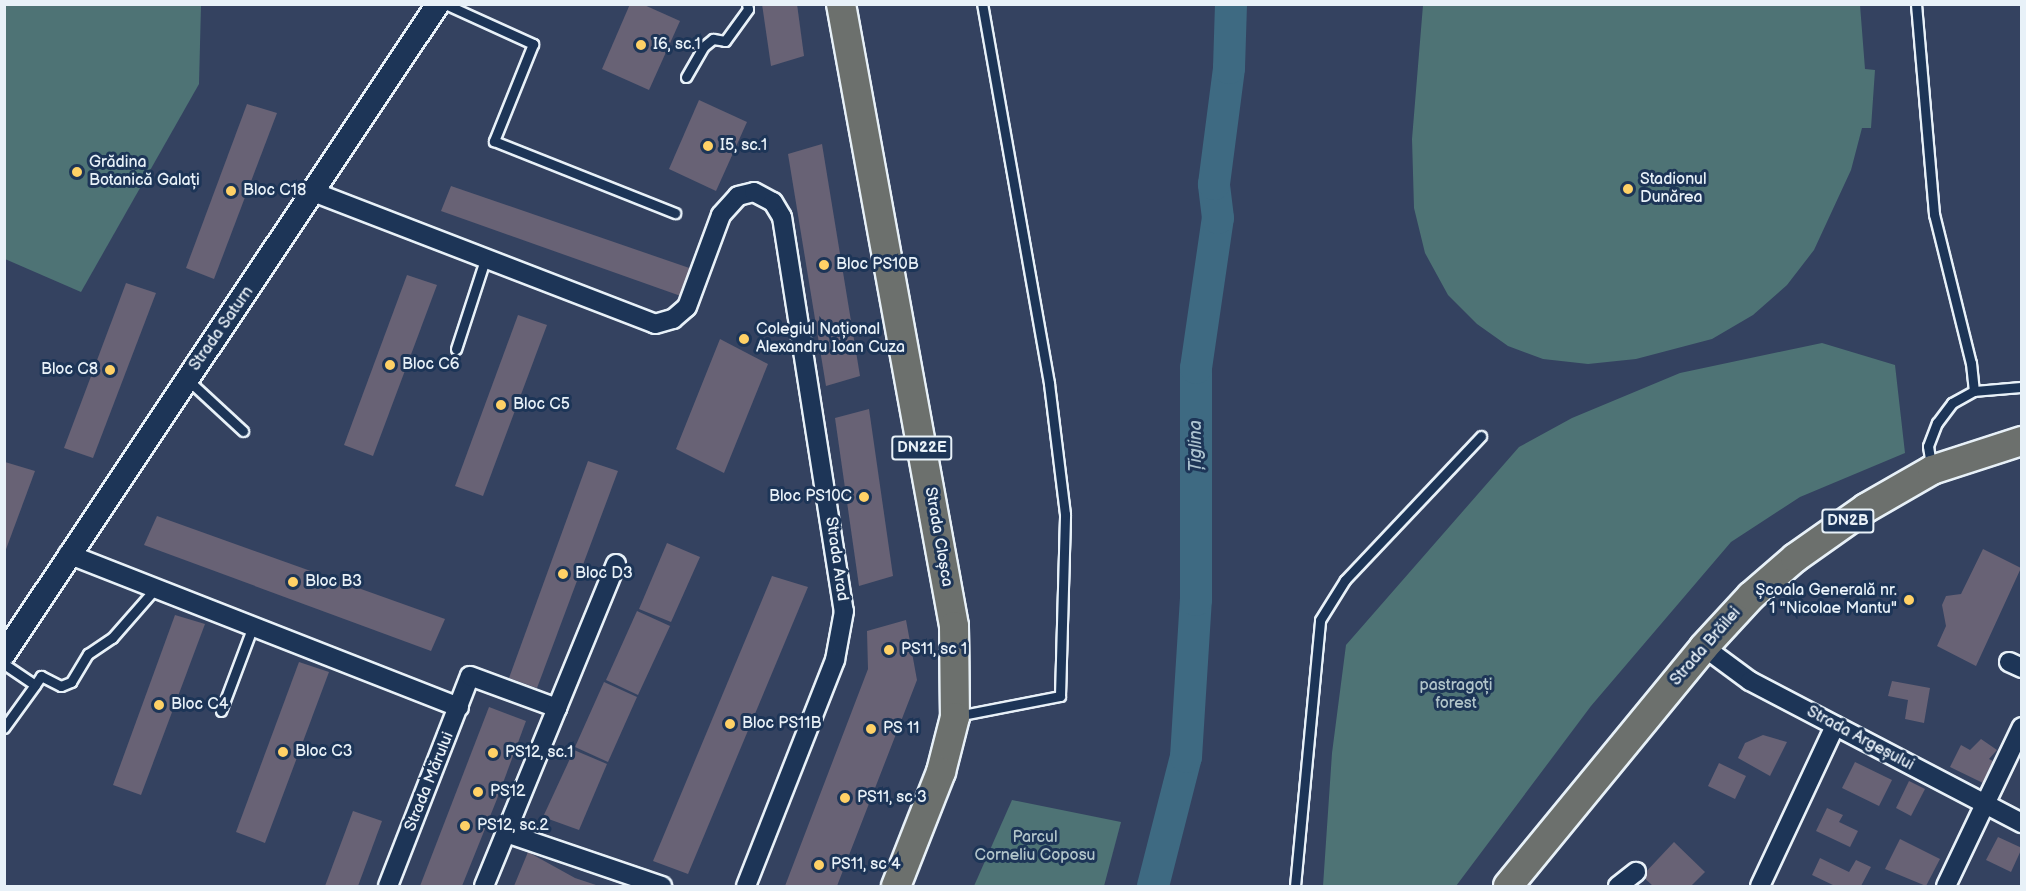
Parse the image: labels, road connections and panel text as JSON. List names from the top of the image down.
{
  "streets": {
    "main road": [
      "DN22E",
      "DN2B",
      "Strada Cloșca",
      "Strada Brăilei"
    ],
    "street": [
      "Strada Saturn",
      "Strada Arad",
      "Strada Argeșului",
      "Strada Mărului"
    ]
  },
  "crossings": [
    ["Strada Brăilei", "Strada Argeșului"]
  ],
  "water": ["Țiglina"],
  "parks": ["pastragoți forest", "Parcul Corneliu Coposu"],
  "places": [
    "I6, sc.1",
    "I5, sc.1",
    "Grădina Botanică Galați",
    "Stadionul Dunărea",
    "Bloc C18",
    "Bloc PS10B",
    "Colegiul Național Alexandru Ioan Cuza",
    "Bloc C6",
    "Bloc C8",
    "Bloc C5",
    "Bloc PS10C",
    "Bloc D3",
    "Bloc B3",
    "Școala Generală nr. 1 \"Nicolae Mantu\"",
    "PS11, sc 1",
    "Bloc C4",
    "Bloc PS11B",
    "PS 11",
    "Bloc C3",
    "PS12, sc.1",
    "PS12",
    "PS11, sc 3",
    "PS12, sc.2",
    "PS11, sc 4"
  ]
}
